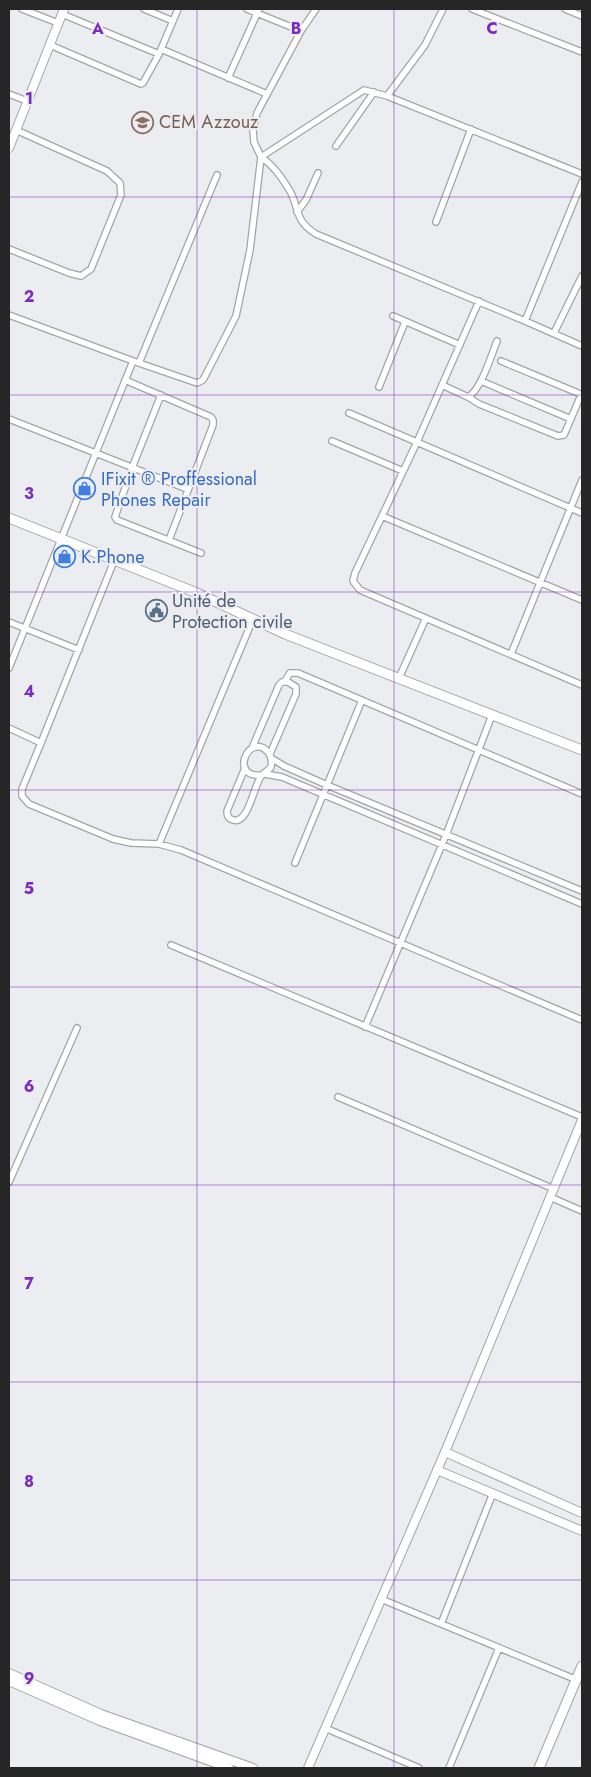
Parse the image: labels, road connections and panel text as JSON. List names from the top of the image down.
{
  "places": {
    "school or university": ["CEM Azzouz"],
    "shop": ["IFixit ® Proffessional Phones Repair", "K.Phone"],
    "public building": ["Unité de Protection civile"]
  },
  "grid": {
    "columns": ["A", "B", "C"],
    "rows": [
      "1",
      "2",
      "3",
      "4",
      "5",
      "6",
      "7",
      "8",
      "9"
    ]
  }
}
